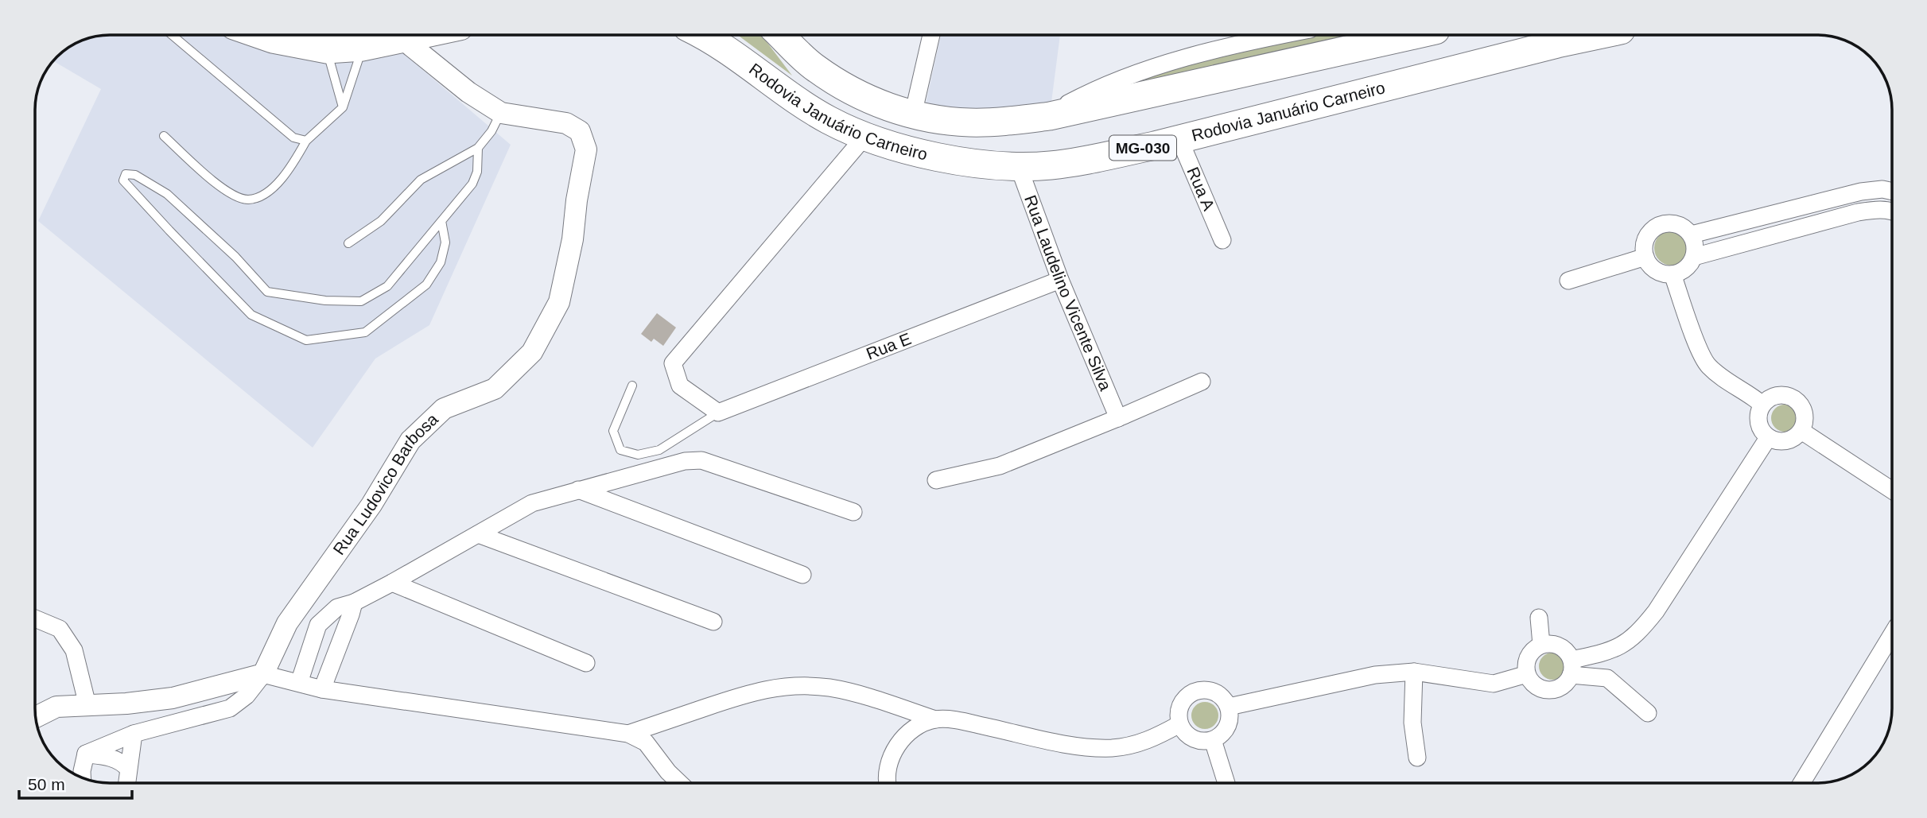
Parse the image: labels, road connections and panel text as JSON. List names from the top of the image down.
{
  "streets": {
    "highway": ["Rodovia Januário Carneiro", "MG-030"],
    "street": [
      "Rua A",
      "Rua Laudelino Vicente Silva",
      "Rua E",
      "Rua Ludovico Barbosa"
    ]
  },
  "crossings": [
    ["Rodovia Januário Carneiro", "Rua A"],
    ["Rodovia Januário Carneiro", "Rua Laudelino Vicente Silva"],
    ["Rua Laudelino Vicente Silva", "Rua E"]
  ],
  "scale_bar": "50 m"
}
